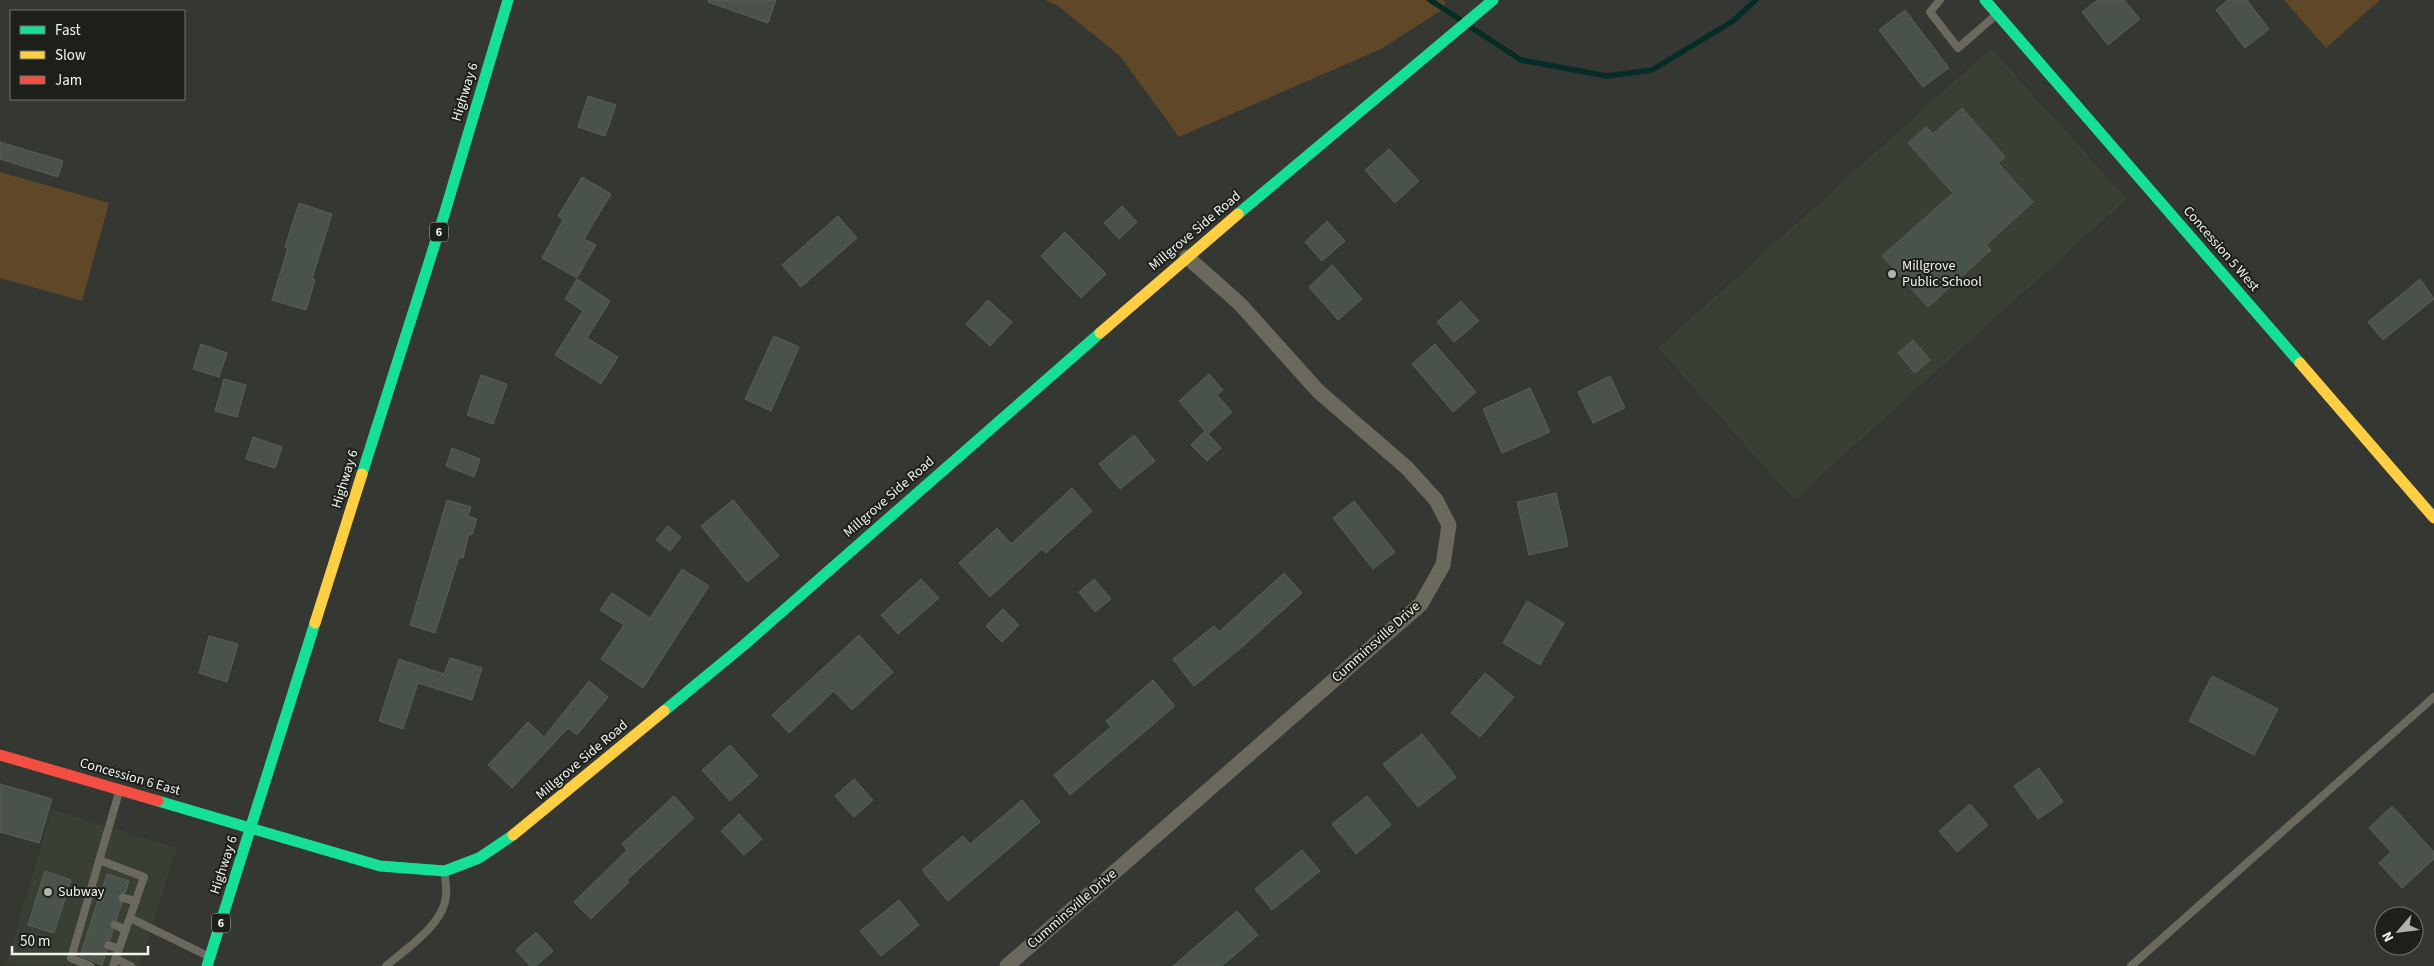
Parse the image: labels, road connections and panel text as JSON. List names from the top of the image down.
{
  "streets": {
    "main road": [
      "Highway 6",
      "Millgrove Side Road",
      "6",
      "Concession 5 West",
      "Concession 6 East"
    ],
    "street": ["Cumminsville Drive"]
  },
  "crossings": [
    ["Highway 6", "Millgrove Side Road"],
    ["Highway 6", "Concession 6 East"],
    ["Millgrove Side Road", "Cumminsville Drive"],
    ["Millgrove Side Road", "Concession 6 East"]
  ],
  "places": ["Millgrove Public School", "Subway"],
  "legend": ["Fast", "Slow", "Jam"],
  "scale_bar": "50 m",
  "north": "bottom left"
}
